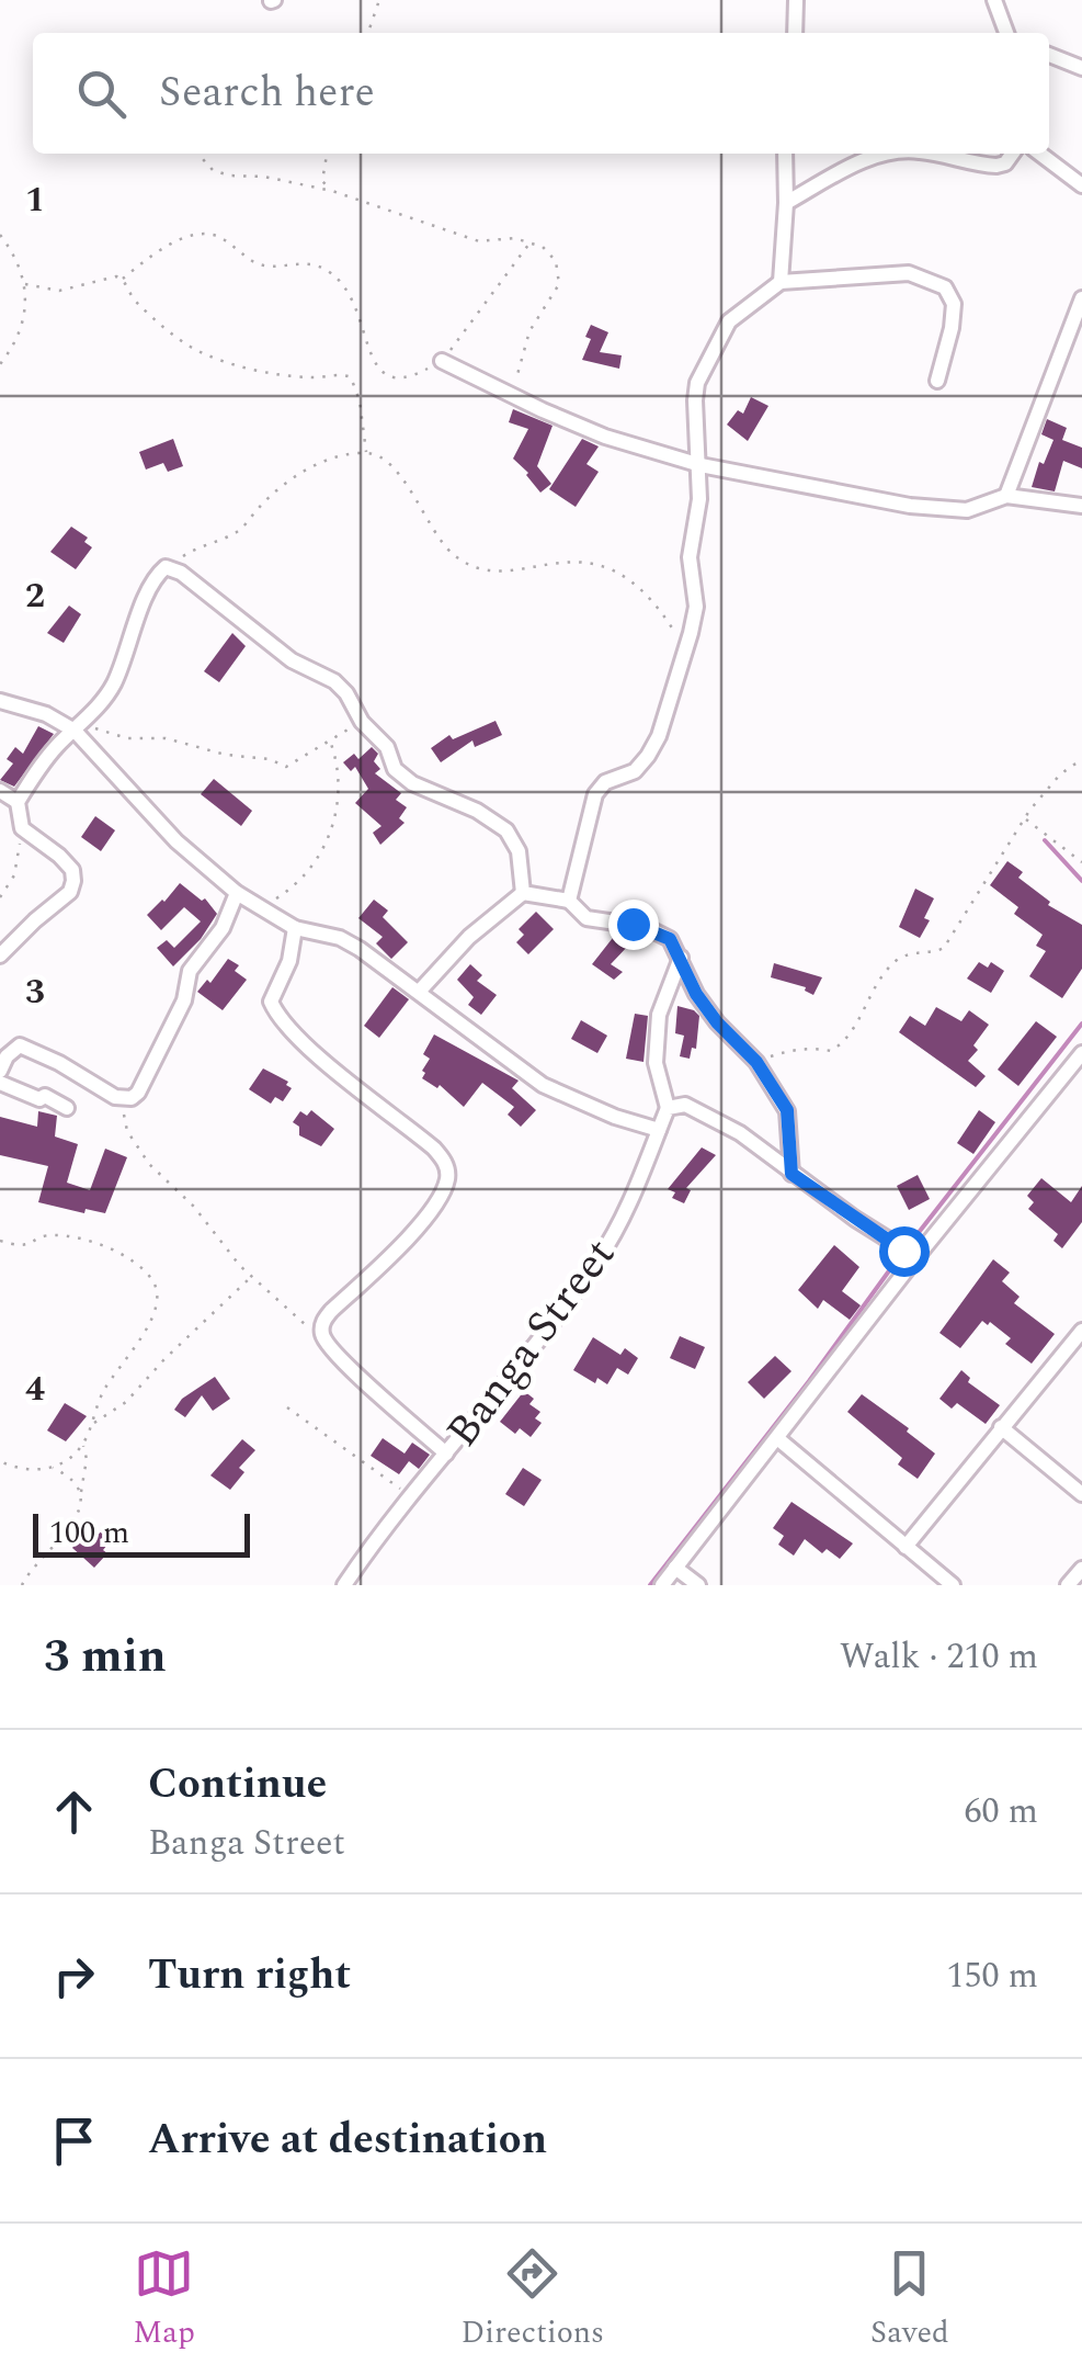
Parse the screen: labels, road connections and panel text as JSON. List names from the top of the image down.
{
  "streets": {
    "street": ["Banga Street"]
  },
  "scale_bar": "100 m",
  "page": {
    "search": "Search here",
    "scale": "100 m",
    "heading": ["3 min", "Walk · 210 m"],
    "list": [
      ["Continue", "Banga Street", "60 m"],
      ["Turn right", "150 m"],
      "Arrive at destination"
    ],
    "nav": ["Map", "Directions", "Saved"]
  },
  "grid": {
    "rows": [
      "1",
      "2",
      "3",
      "4"
    ]
  }
}
